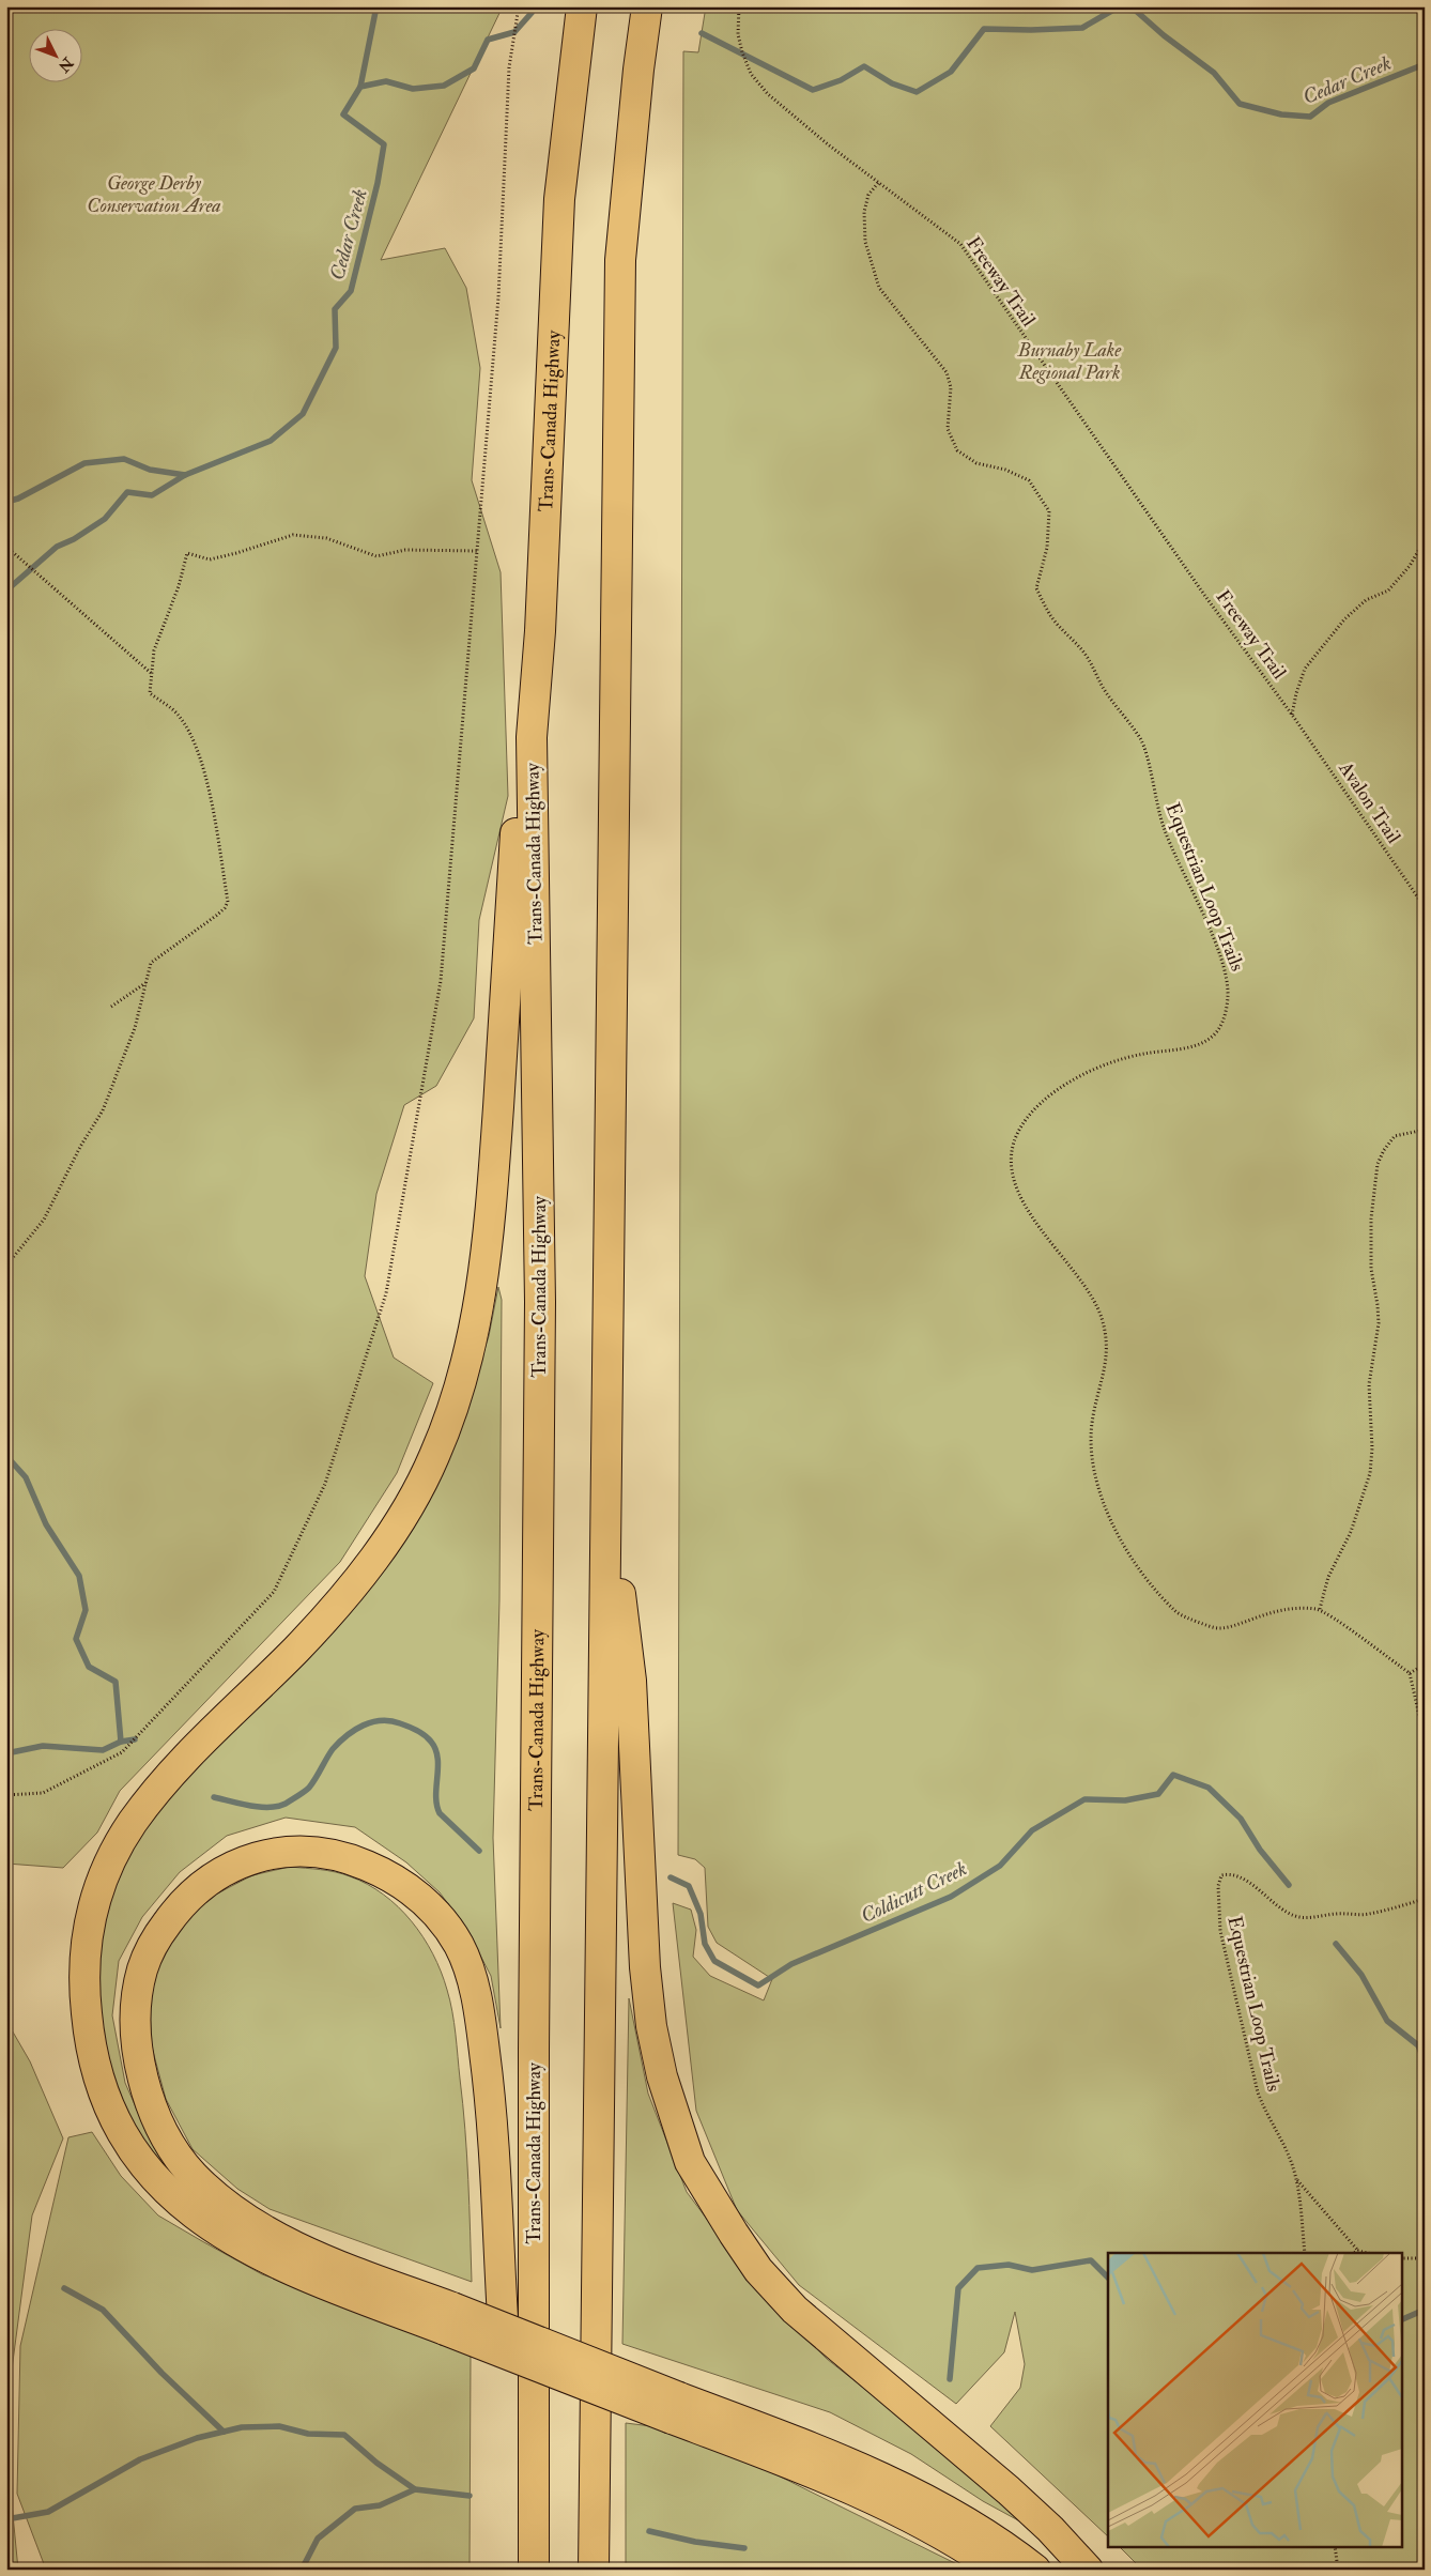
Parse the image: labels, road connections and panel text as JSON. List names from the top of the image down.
{
  "streets": {
    "highway": ["Trans-Canada Highway"],
    "path": ["Freeway Trail", "Avalon Trail", "Equestrian Loop Trails"]
  },
  "crossings": [
    ["Freeway Trail", "Avalon Trail"],
    ["Freeway Trail", "Equestrian Loop Trails"]
  ],
  "water": ["Cedar Creek", "Coldicutt Creek"],
  "parks": ["George Derby Conservation Area", "Burnaby Lake Regional Park"],
  "north": "bottom right"
}
